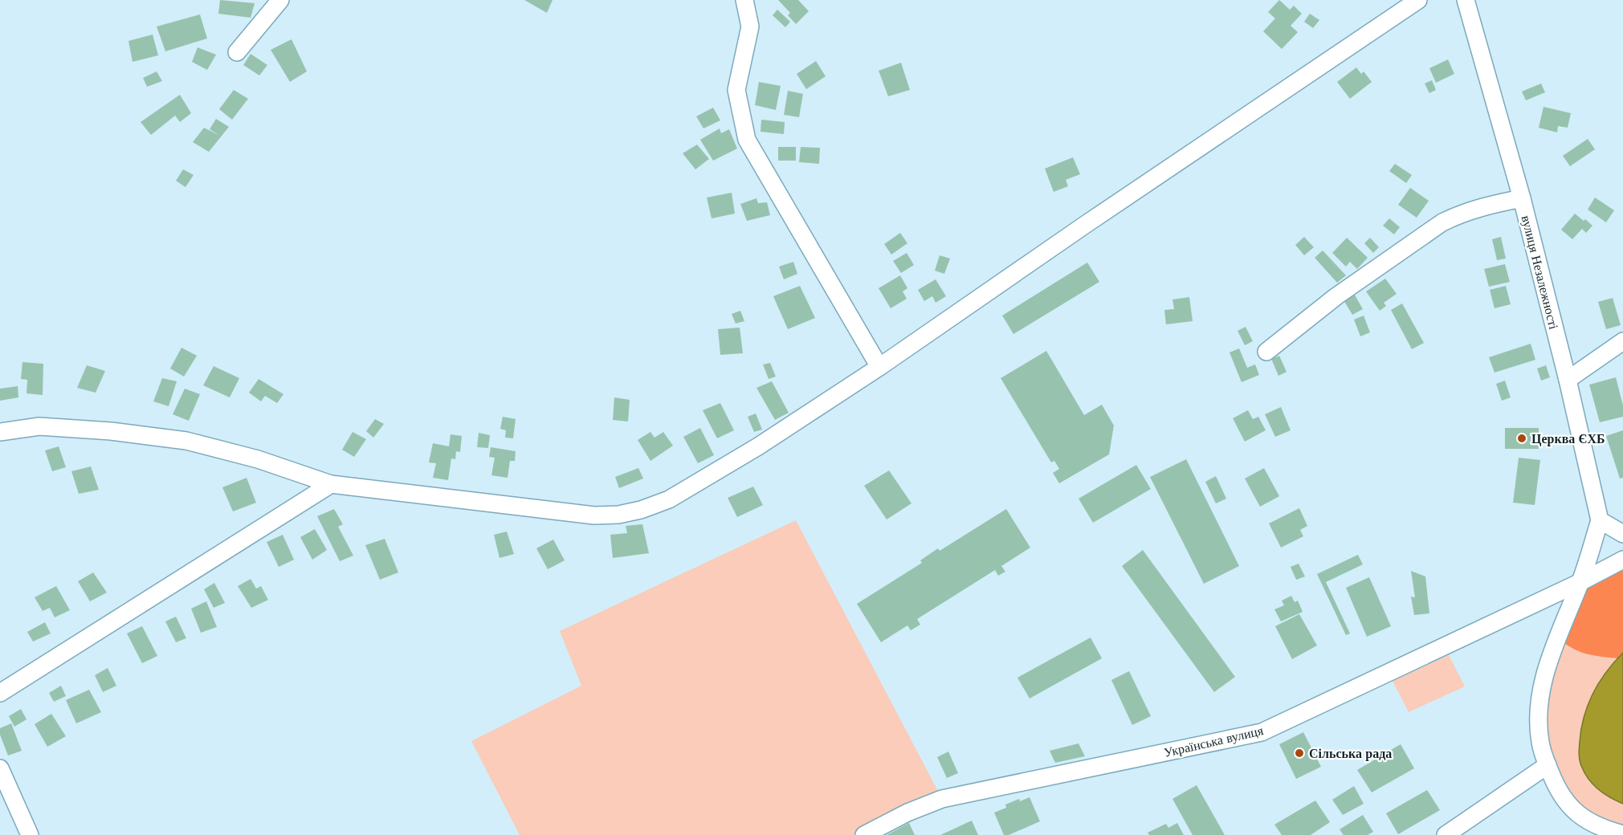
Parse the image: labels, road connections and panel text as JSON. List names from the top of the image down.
{
  "streets": {
    "street": ["вулиця Незалежності", "Українська вулиця"]
  },
  "places": ["Церква ЄХБ", "Сільська рада"]
}
